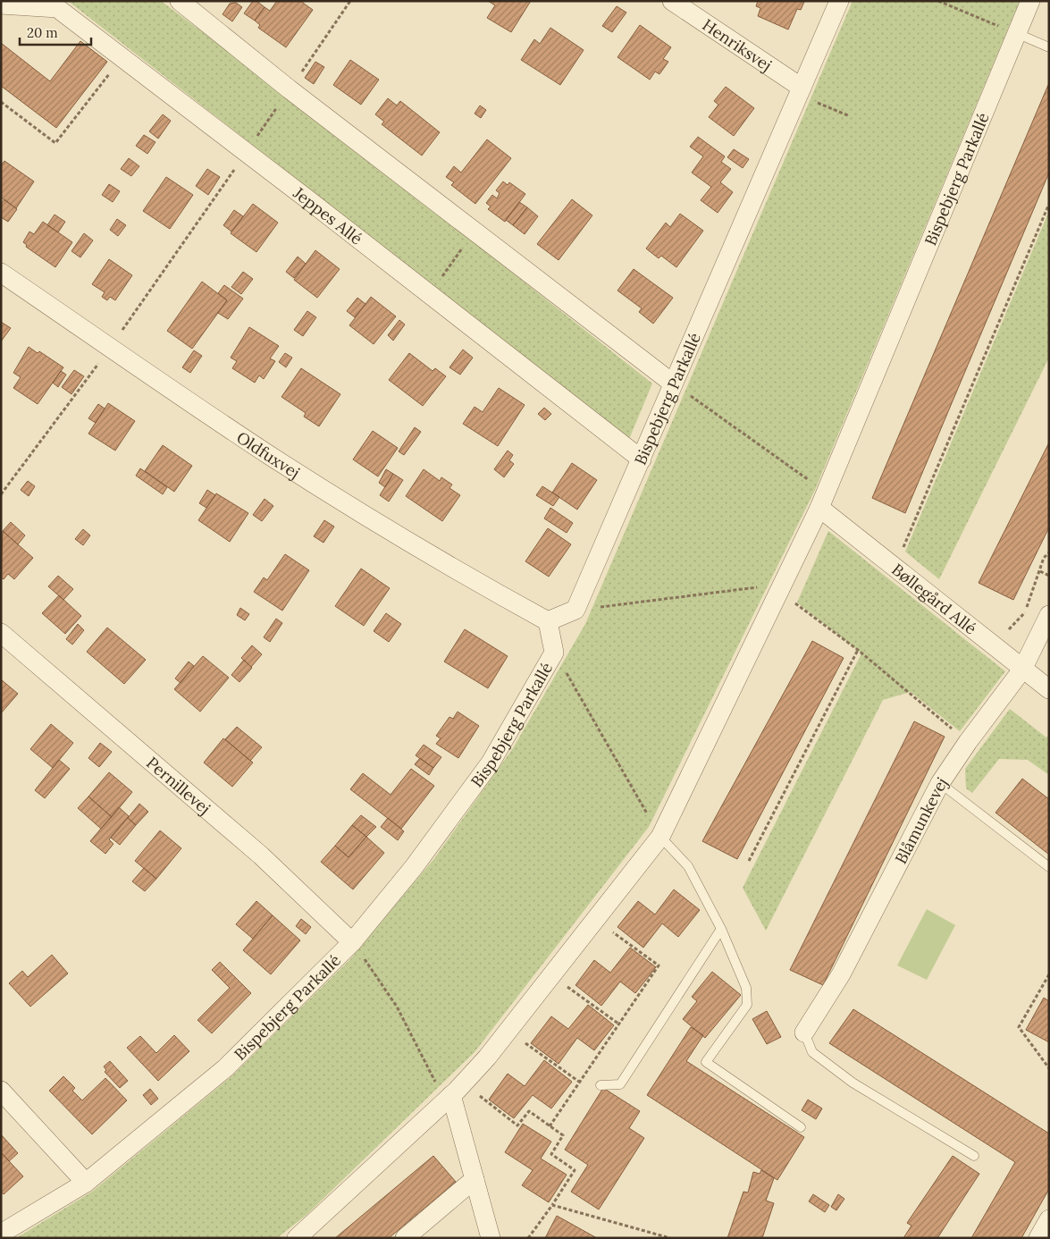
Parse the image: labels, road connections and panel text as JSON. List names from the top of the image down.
{
  "streets": {
    "street": [
      "Henriksvej",
      "Bispebjerg Parkallé",
      "Jeppes Allé",
      "Oldfuxvej",
      "Bøllegård Allé",
      "Pernillevej",
      "Blåmunkevej"
    ]
  },
  "crossings": [
    ["Henriksvej", "Bispebjerg Parkallé"],
    ["Bispebjerg Parkallé", "Jeppes Allé"],
    ["Bispebjerg Parkallé", "Oldfuxvej"],
    ["Bispebjerg Parkallé", "Bøllegård Allé"],
    ["Bispebjerg Parkallé", "Pernillevej"],
    ["Bøllegård Allé", "Blåmunkevej"]
  ],
  "scale_bar": "20 m"
}
